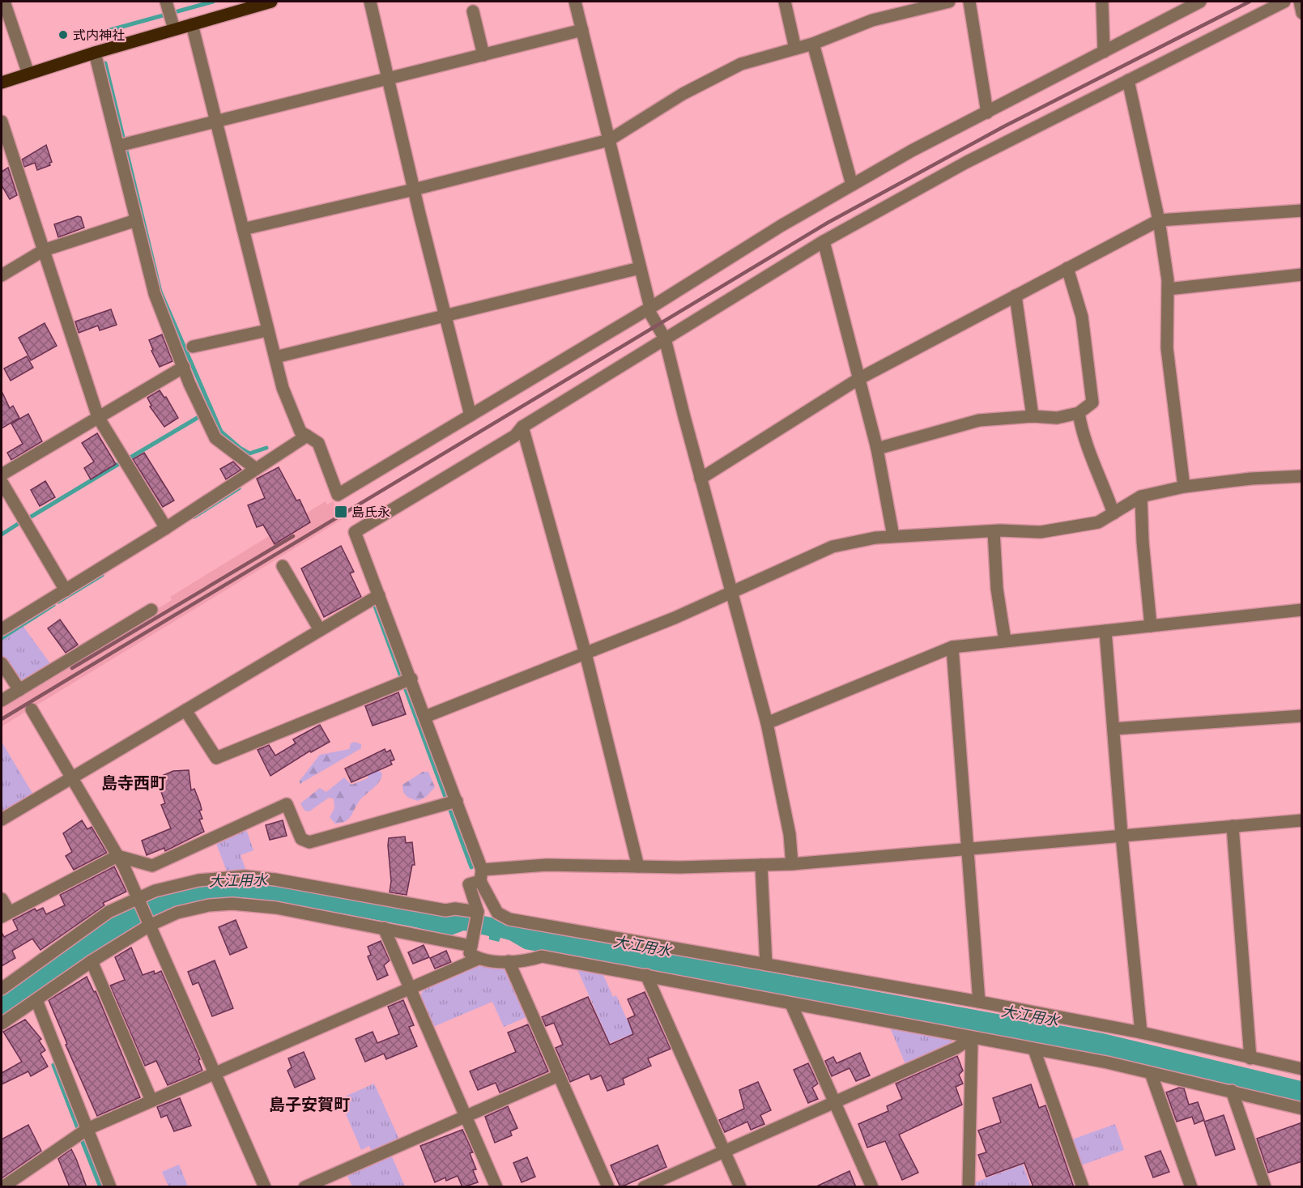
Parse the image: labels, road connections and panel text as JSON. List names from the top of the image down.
{
  "districts": ["島寺西町", "島子安賀町"],
  "water": ["大江用水"],
  "places": {
    "other": ["式内神社"],
    "transit": ["島氏永"]
  }
}
